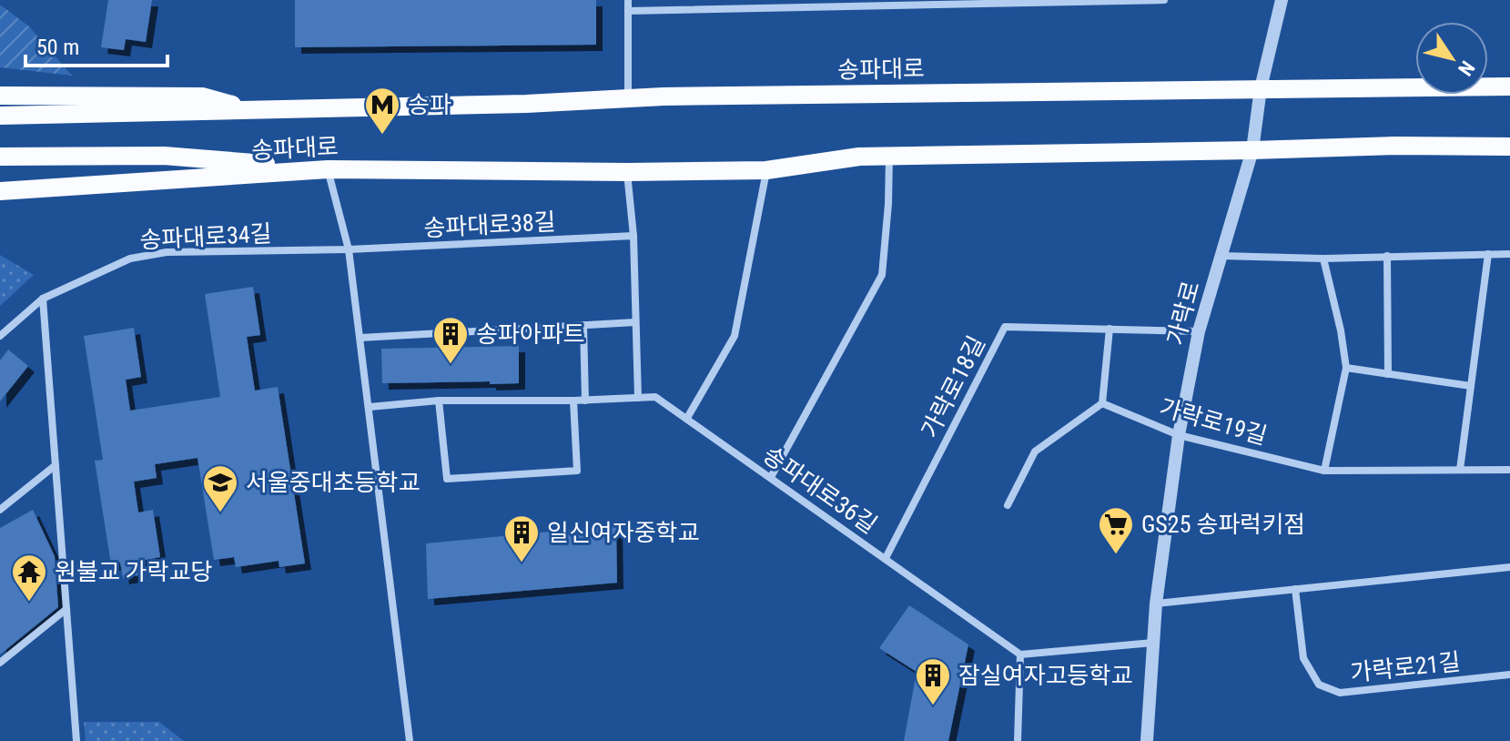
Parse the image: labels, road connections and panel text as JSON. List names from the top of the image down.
{
  "streets": {
    "main road": ["송파대로"],
    "street": [
      "송파대로38길",
      "송파대로34길",
      "가락로",
      "가락로18길",
      "가락로19길",
      "송파대로36길",
      "가락로21길"
    ]
  },
  "crossings": [
    ["송파대로", "가락로"],
    ["송파대로38길", "송파대로34길"],
    ["가락로", "가락로18길"],
    ["가락로", "가락로19길"],
    ["가락로18길", "송파대로36길"]
  ],
  "places": {
    "metro station": ["송파"],
    "building": ["송파아파트", "일신여자중학교", "잠실여자고등학교"],
    "school or university": ["서울중대초등학교"],
    "supermarket": ["GS25 송파럭키점"],
    "temple": ["원불교 가락교당"]
  },
  "scale_bar": "50 m",
  "north": "bottom right"
}
